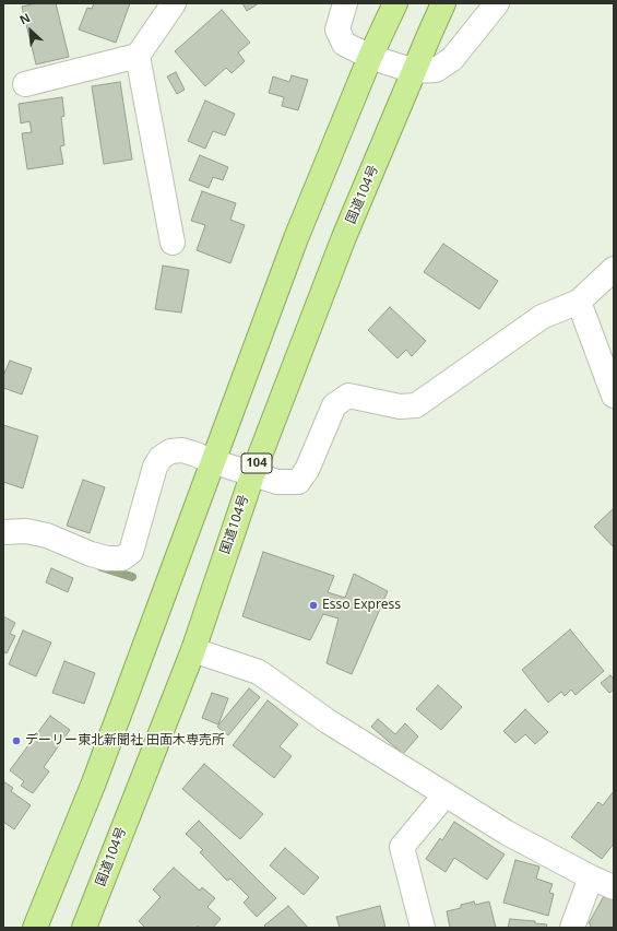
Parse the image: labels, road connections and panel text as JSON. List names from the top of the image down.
{
  "streets": {
    "highway": ["国道104号", "104"]
  },
  "places": ["Esso Express", "デーリー東北新聞社 田面木専売所"],
  "north": "top left"
}
